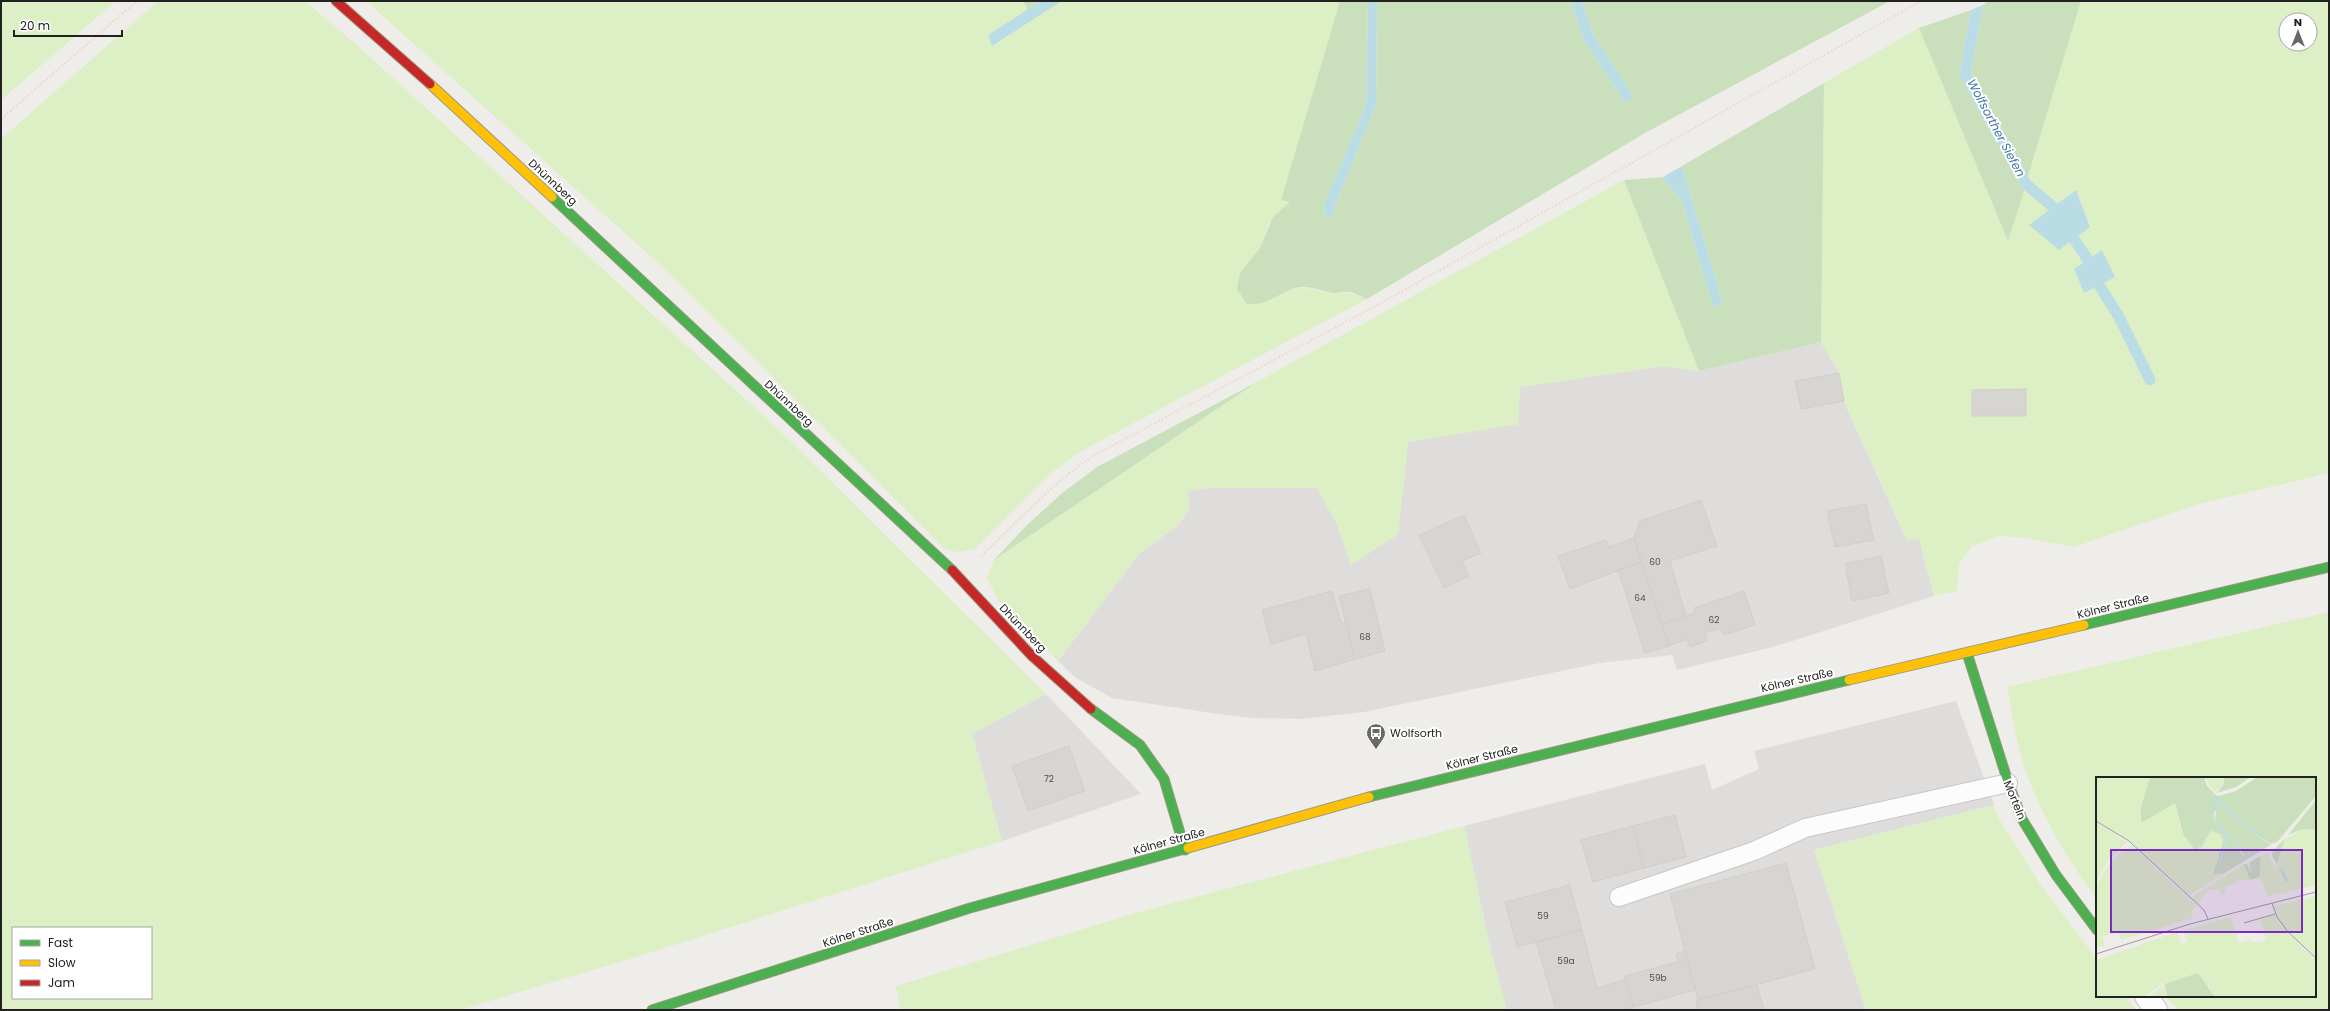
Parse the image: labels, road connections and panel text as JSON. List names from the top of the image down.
{
  "streets": {
    "main road": ["Dhünnberg", "Kölner Straße", "Morteln"]
  },
  "crossings": [
    ["Dhünnberg", "Kölner Straße"],
    ["Kölner Straße", "Morteln"]
  ],
  "water": ["Wolfsorther Siefen"],
  "places": {
    "bus stop": ["Wolfsorth"]
  },
  "house_numbers": [
    "60",
    "64",
    "62",
    "68",
    "72",
    "59",
    "59a",
    "59b"
  ],
  "legend": ["Fast", "Slow", "Jam"],
  "scale_bar": "20 m",
  "north": "top"
}
